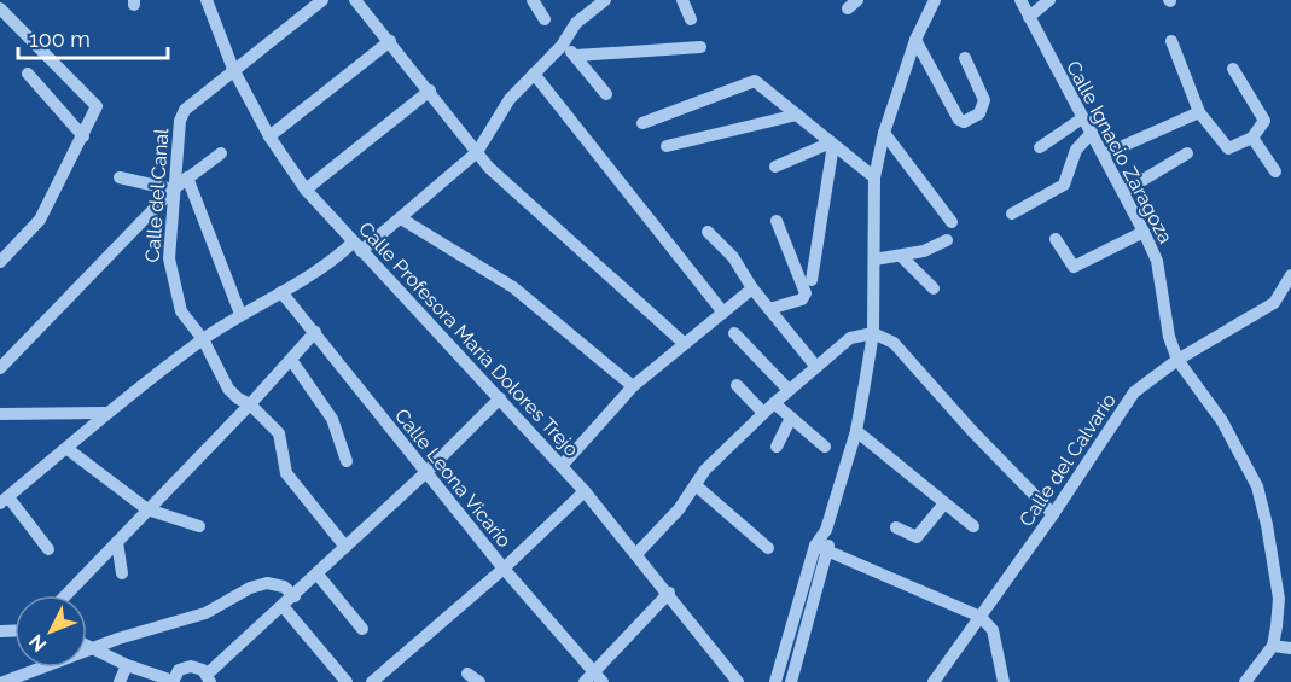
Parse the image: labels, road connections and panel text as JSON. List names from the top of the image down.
{
  "streets": {
    "street": [
      "Calle Ignacio Zaragoza",
      "Calle del Canal",
      "Calle Profesora María Dolores Trejo",
      "Calle del Calvario",
      "Calle Leona Vicario"
    ]
  },
  "crossings": [
    ["Calle Ignacio Zaragoza", "Calle del Calvario"],
    ["Calle del Canal", "Calle Profesora María Dolores Trejo"]
  ],
  "scale_bar": "100 m",
  "north": "bottom left"
}
